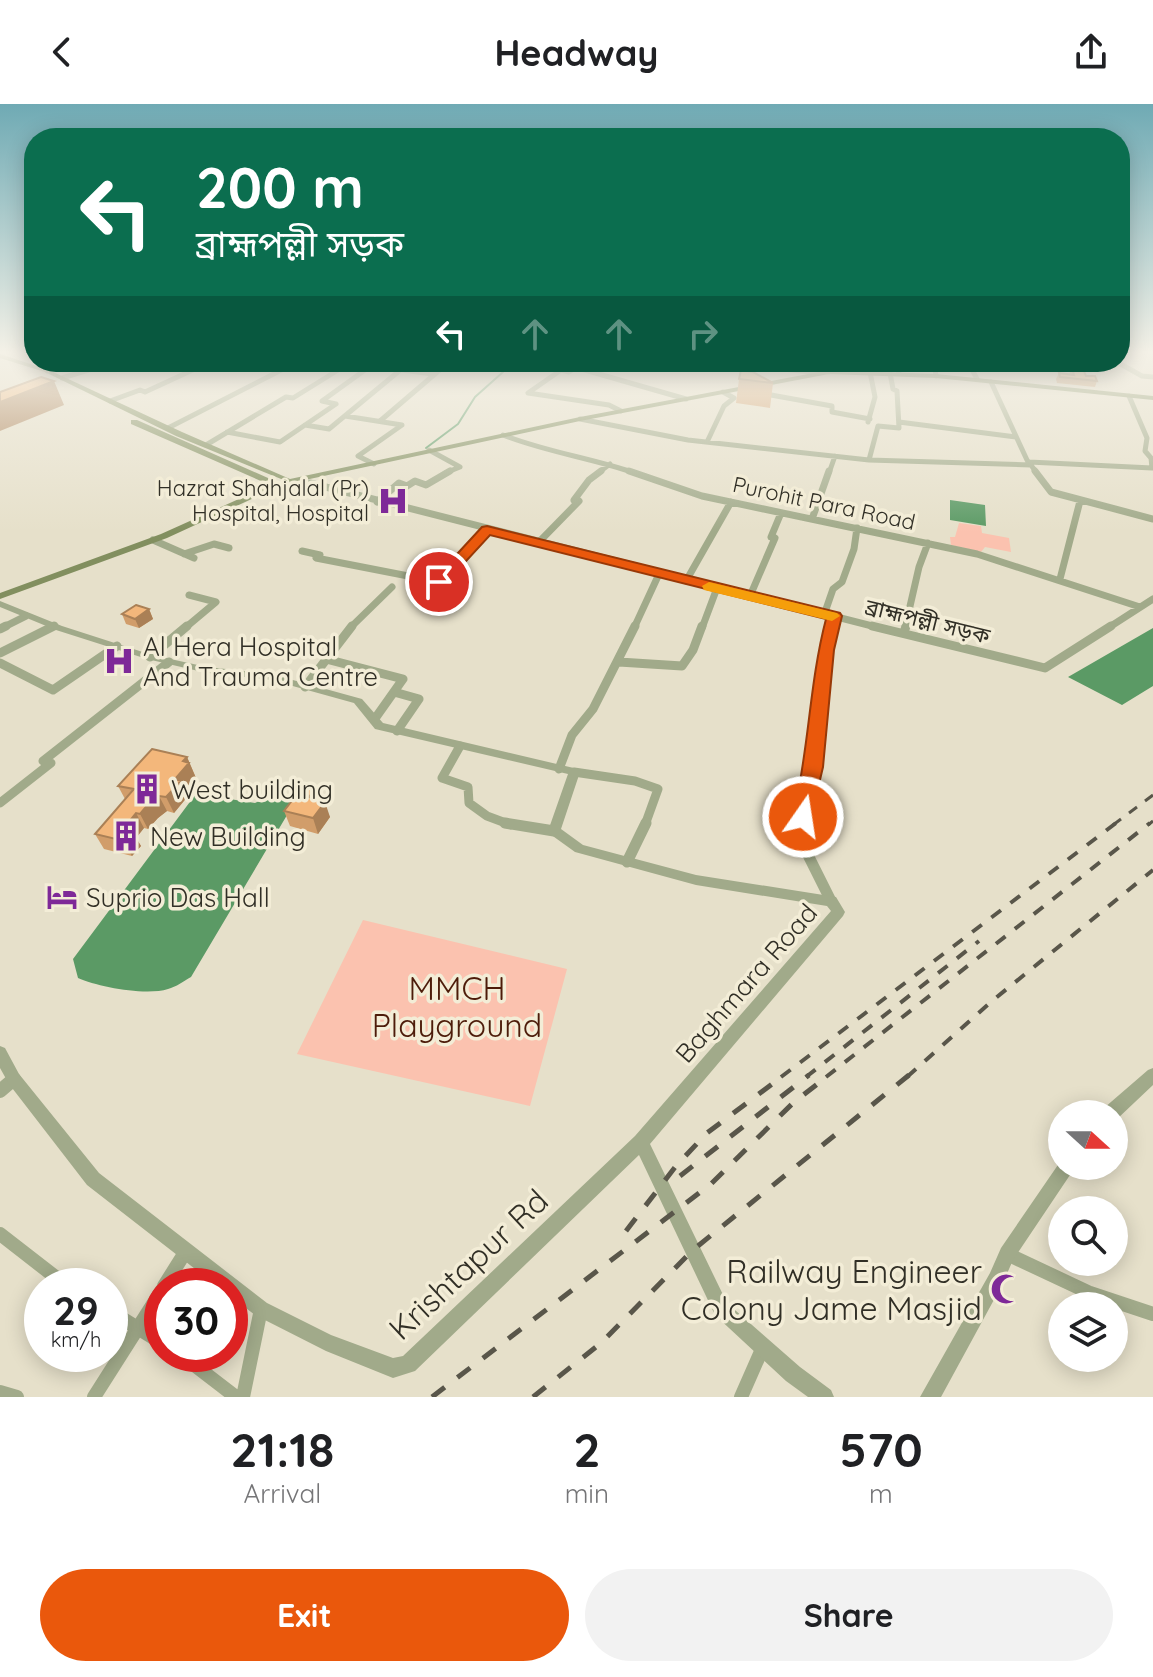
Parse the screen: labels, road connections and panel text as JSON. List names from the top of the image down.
{
  "streets": {
    "street": [
      "Purohit Para Road",
      "ব্রাহ্মপল্লী সড়ক",
      "Baghmara Road",
      "Krishtapur Rd"
    ]
  },
  "crossings": [
    ["Purohit Para Road", "ব্রাহ্মপল্লী সড়ক"],
    ["Baghmara Road", "Krishtapur Rd"]
  ],
  "parks": ["MMCH Playground"],
  "places": {
    "hospital": ["Hazrat Shahjalal (Pr) Hospital, Hospital", "Al Hera Hospital And Trauma Centre"],
    "building": ["West building", "New Building"],
    "hotel": ["Suprio Das Hall"],
    "mosque": ["Railway Engineer Colony Jame Masjid"]
  },
  "north": "right",
  "page": {
    "header": "Headway",
    "turn": ["200 m", "ব্রাহ্মপল্লী সড়ক"],
    "speed": "29 km/h",
    "limit": "30",
    "eta": [
      "21:18",
      "Arrival",
      "2",
      "min",
      "570",
      "m"
    ],
    "buttons": ["Exit", "Share"]
  }
}
